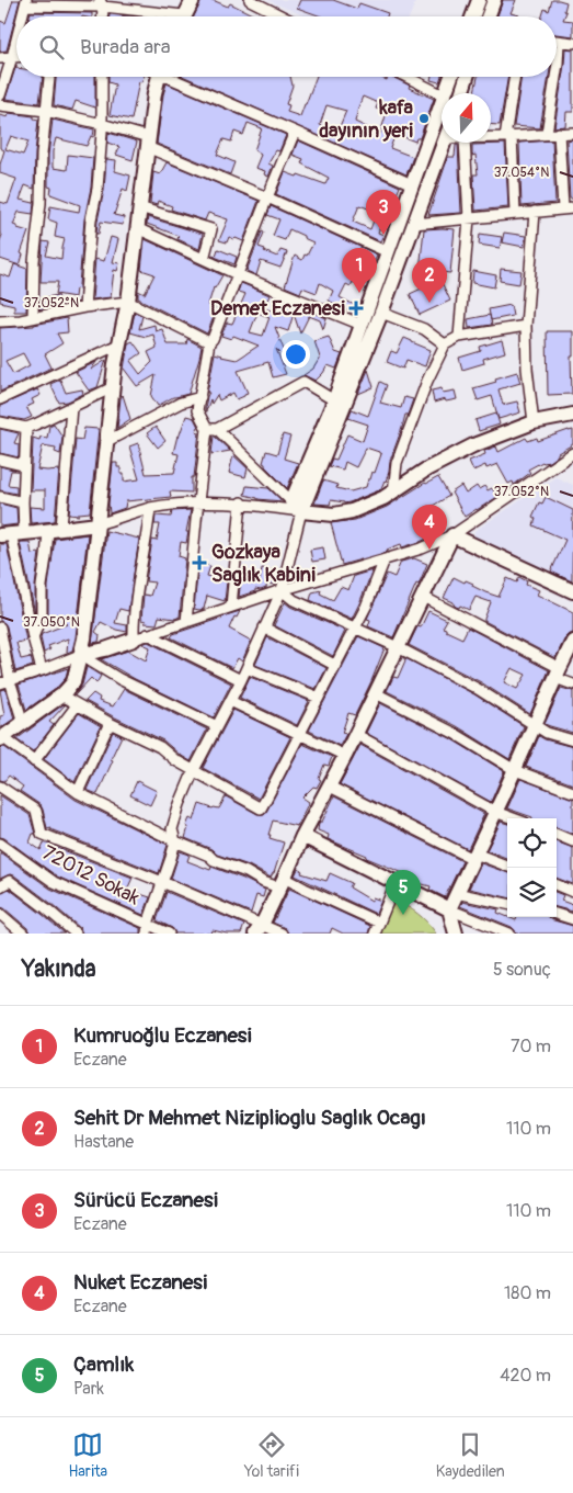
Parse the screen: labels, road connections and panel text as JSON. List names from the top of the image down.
{
  "streets": {
    "street": ["72012 Sokak"]
  },
  "places": {
    "other": ["kafa dayının yeri"],
    "health": ["Demet Eczanesi", "Gozkaya Saglık Kabini"]
  },
  "north": "top",
  "page": {
    "search": "Burada ara",
    "pins": [
      "3",
      "1",
      "2",
      "4",
      "5"
    ],
    "heading": ["Yakında", "5 sonuç"],
    "list": [
      {
        "mark": "1",
        "name": "Kumruoğlu Eczanesi",
        "note": "Eczane",
        "value": "70 m"
      },
      {
        "mark": "2",
        "name": "Sehit Dr Mehmet Niziplioglu Saglık Ocagı",
        "note": "Hastane",
        "value": "110 m"
      },
      {
        "mark": "3",
        "name": "Sürücü Eczanesi",
        "note": "Eczane",
        "value": "110 m"
      },
      {
        "mark": "4",
        "name": "Nuket Eczanesi",
        "note": "Eczane",
        "value": "180 m"
      },
      {
        "mark": "5",
        "name": "Çamlık",
        "note": "Park",
        "value": "420 m"
      }
    ],
    "nav": ["Harita", "Yol tarifi", "Kaydedilen"]
  },
  "coordinates": ["37.054°N", "37.052°N", "37.050°N"]
}
